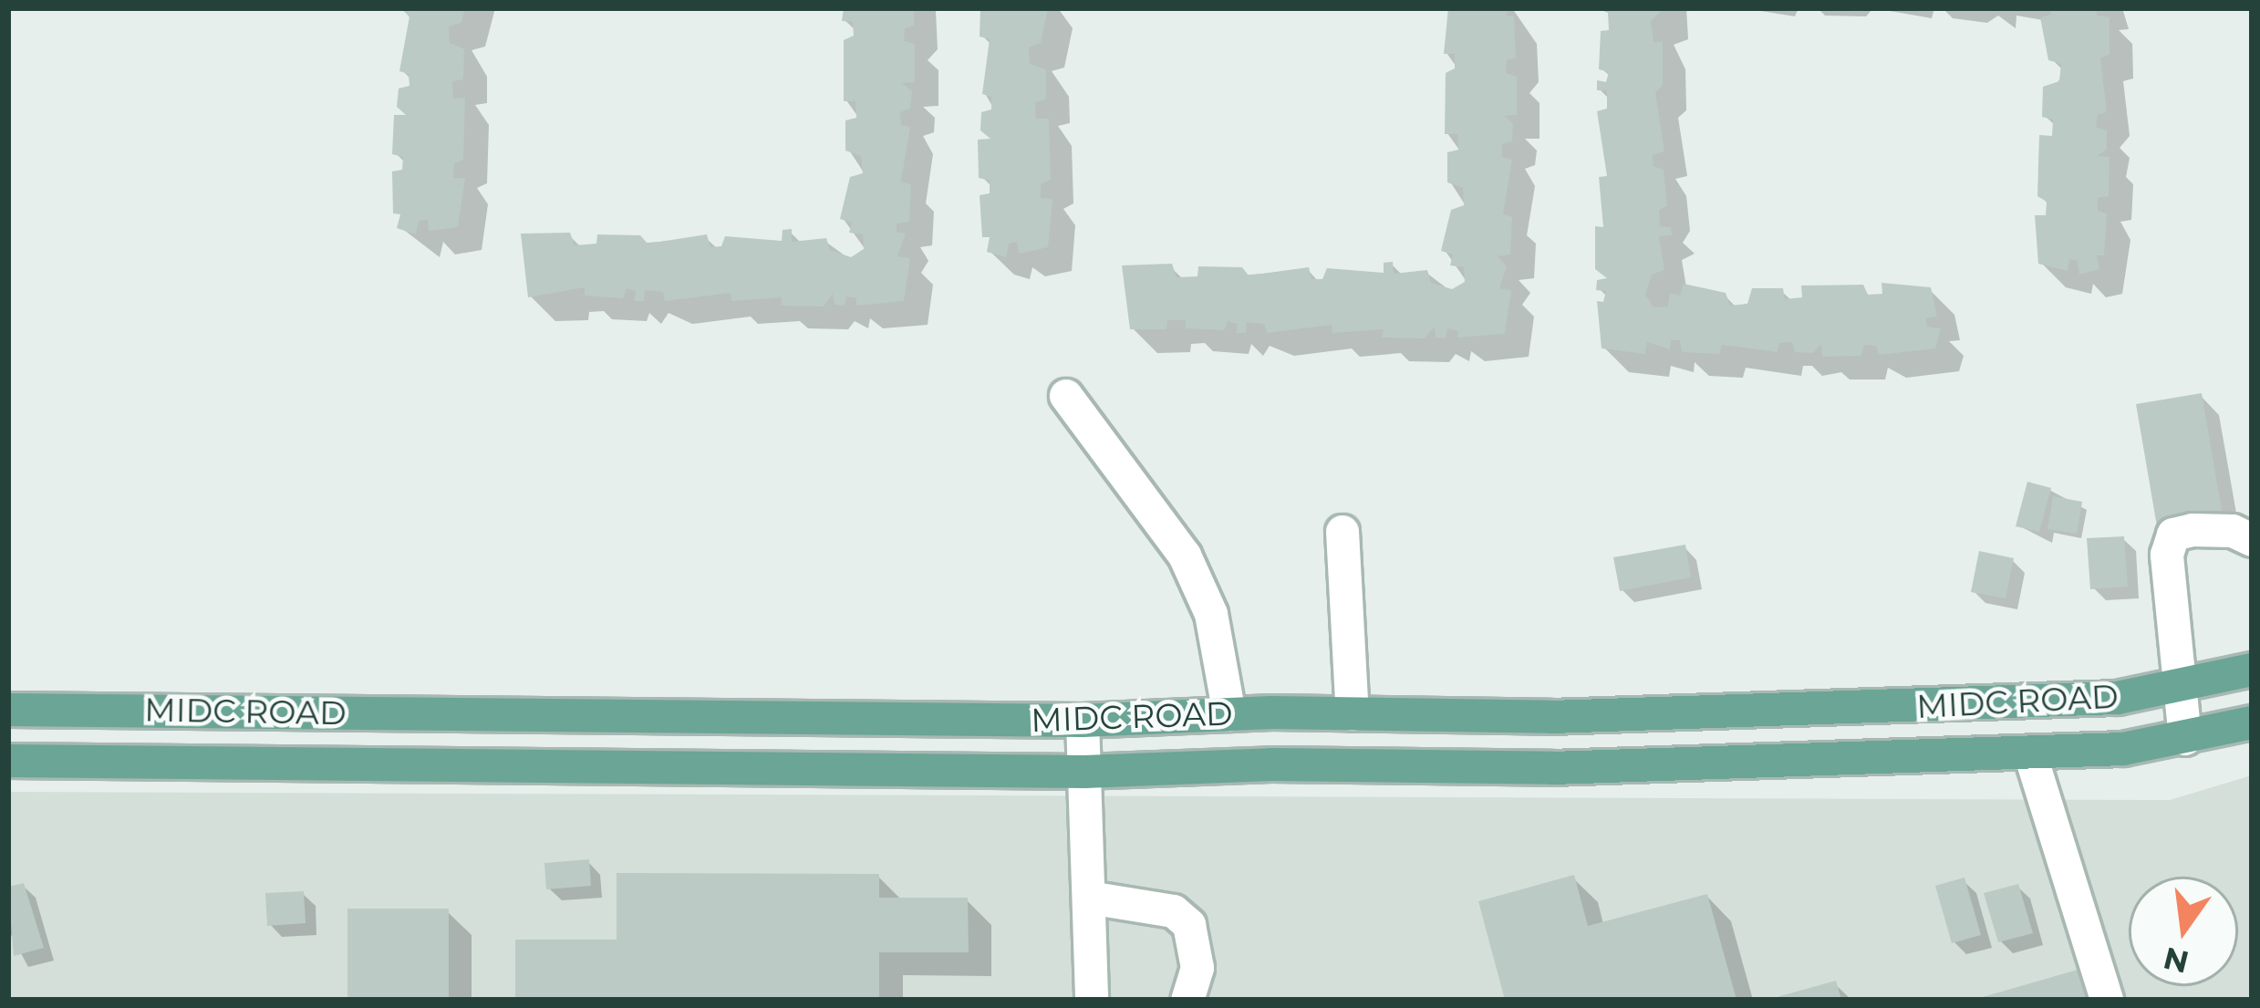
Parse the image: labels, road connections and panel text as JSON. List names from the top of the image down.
{
  "streets": {
    "main road": ["MIDC ROAD"]
  },
  "north": "bottom"
}
